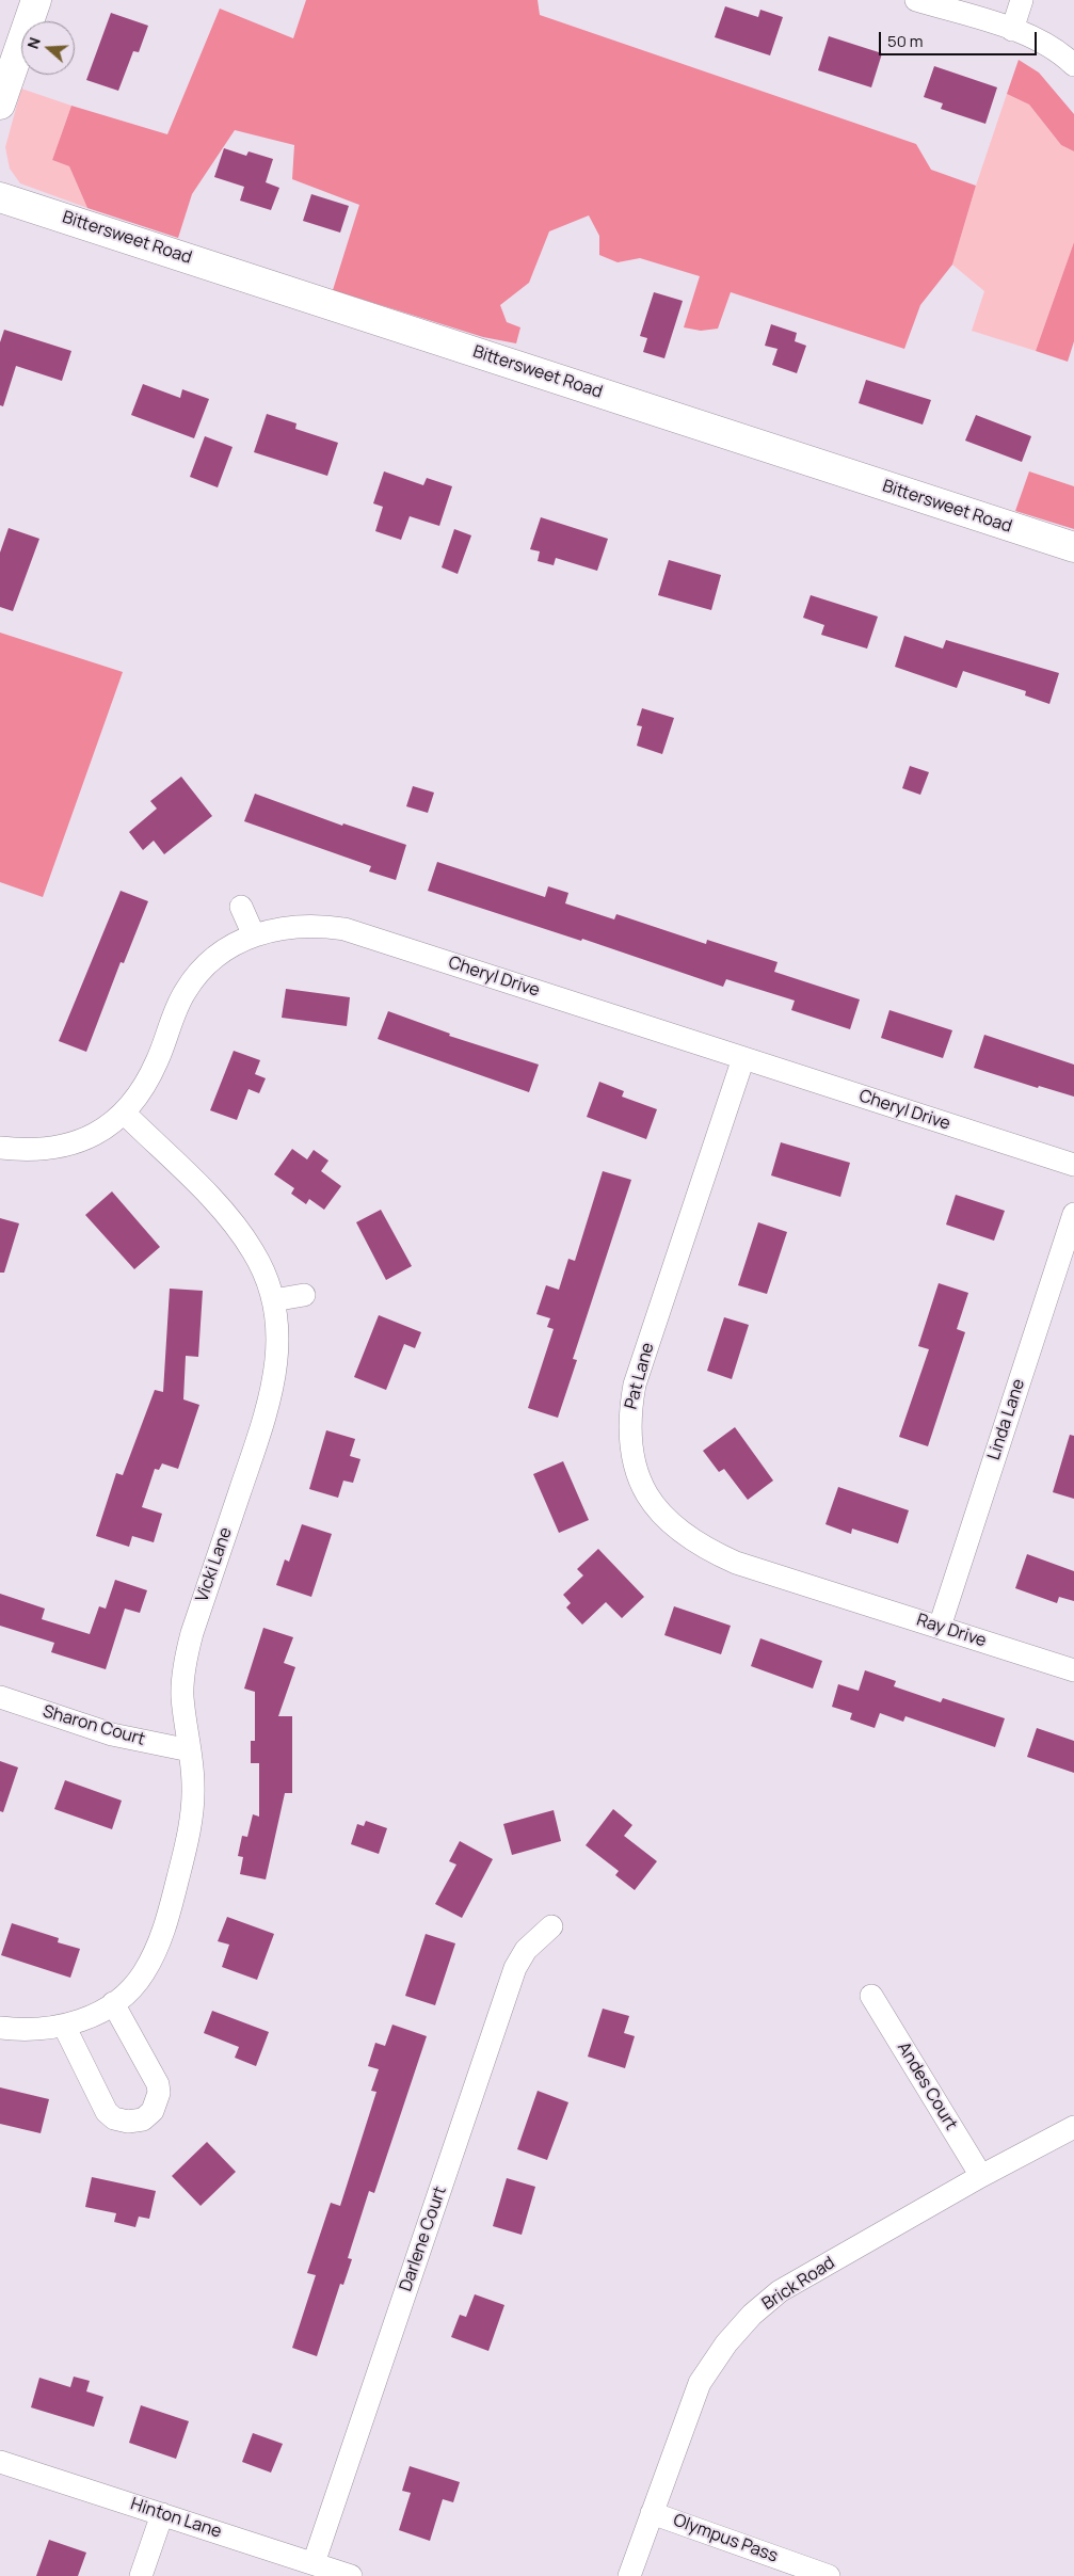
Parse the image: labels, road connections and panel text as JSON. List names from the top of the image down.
{
  "streets": {
    "street": [
      "Bittersweet Road",
      "Cheryl Drive",
      "Pat Lane",
      "Linda Lane",
      "Vicki Lane",
      "Ray Drive",
      "Sharon Court",
      "Andes Court",
      "Darlene Court",
      "Brick Road",
      "Hinton Lane",
      "Olympus Pass"
    ]
  },
  "crossings": [
    ["Cheryl Drive", "Pat Lane"],
    ["Cheryl Drive", "Vicki Lane"],
    ["Pat Lane", "Ray Drive"],
    ["Linda Lane", "Ray Drive"],
    ["Vicki Lane", "Sharon Court"],
    ["Andes Court", "Brick Road"],
    ["Darlene Court", "Hinton Lane"],
    ["Brick Road", "Olympus Pass"]
  ],
  "scale_bar": "50 m",
  "north": "left"
}
